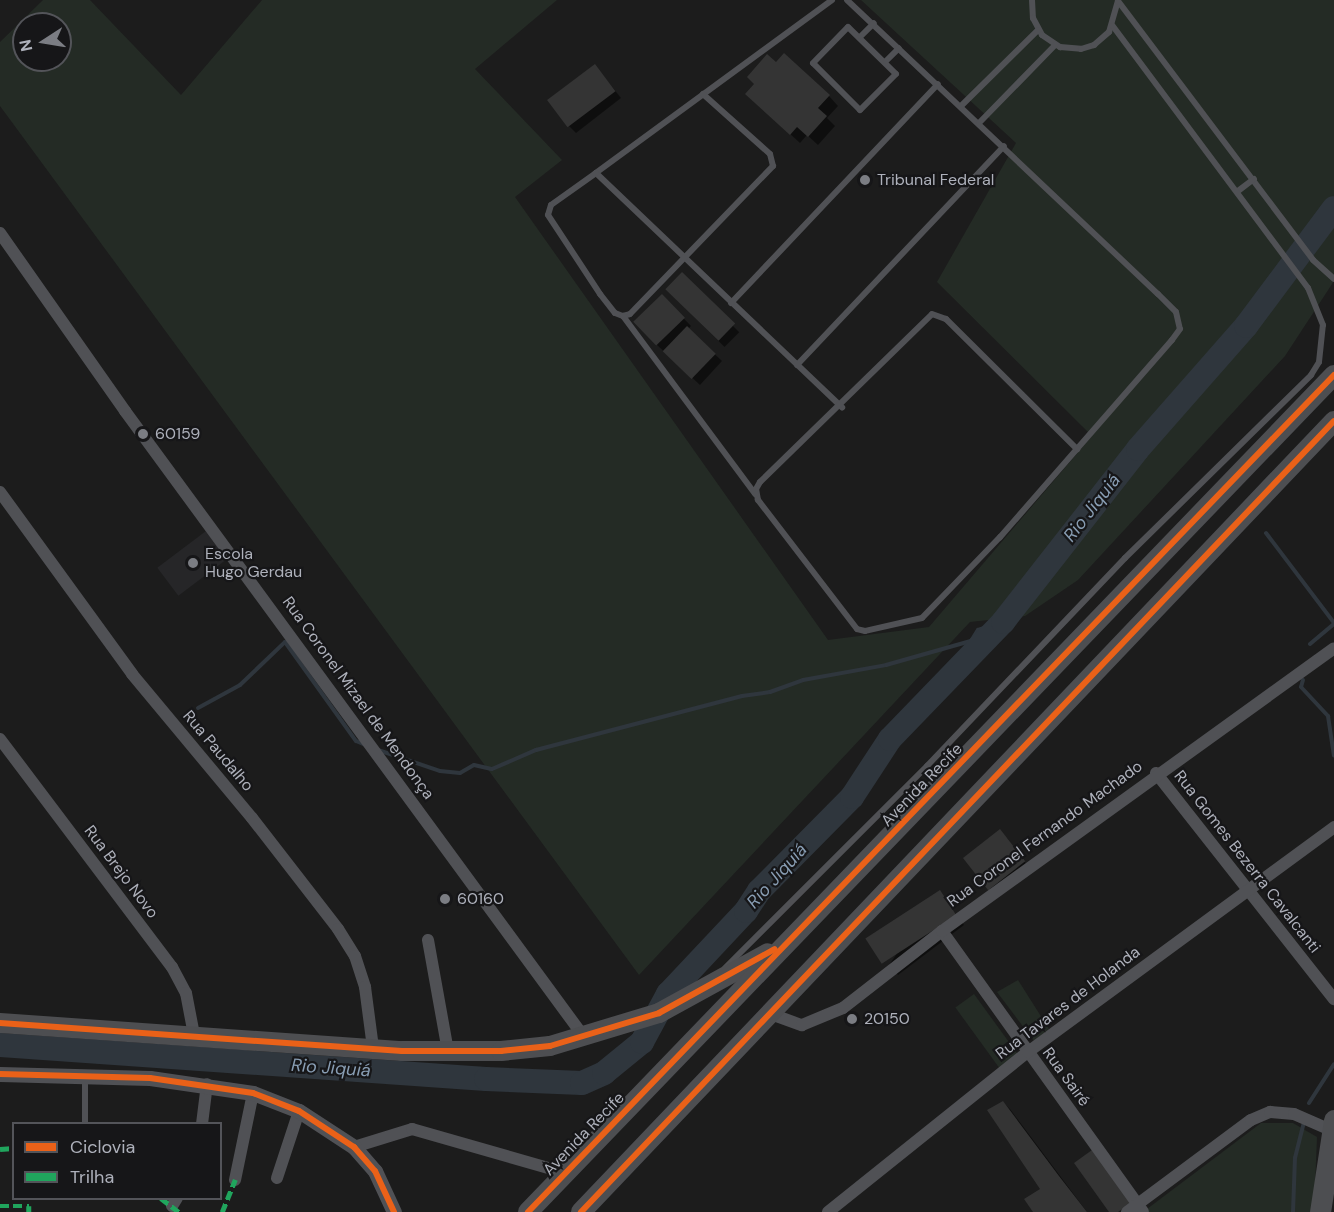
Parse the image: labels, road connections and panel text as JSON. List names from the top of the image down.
{
  "streets": {
    "main road": ["Avenida Recife"],
    "street": [
      "Rua Coronel Mizael de Mendonça",
      "Rua Paudalho",
      "Rua Coronel Fernando Machado",
      "Rua Gomes Bezerra Cavalcanti",
      "Rua Brejo Novo",
      "Rua Tavares de Holanda",
      "Rua Sairé"
    ]
  },
  "crossings": [
    ["Rua Coronel Fernando Machado", "Rua Gomes Bezerra Cavalcanti"],
    ["Rua Coronel Fernando Machado", "Rua Sairé"],
    ["Rua Gomes Bezerra Cavalcanti", "Rua Tavares de Holanda"],
    ["Rua Tavares de Holanda", "Rua Sairé"]
  ],
  "water": ["Rio Jiquiá"],
  "places": [
    "Tribunal Federal",
    "60159",
    "Escola Hugo Gerdau",
    "60160",
    "20150"
  ],
  "legend": ["Ciclovia", "Trilha"],
  "north": "left"
}
